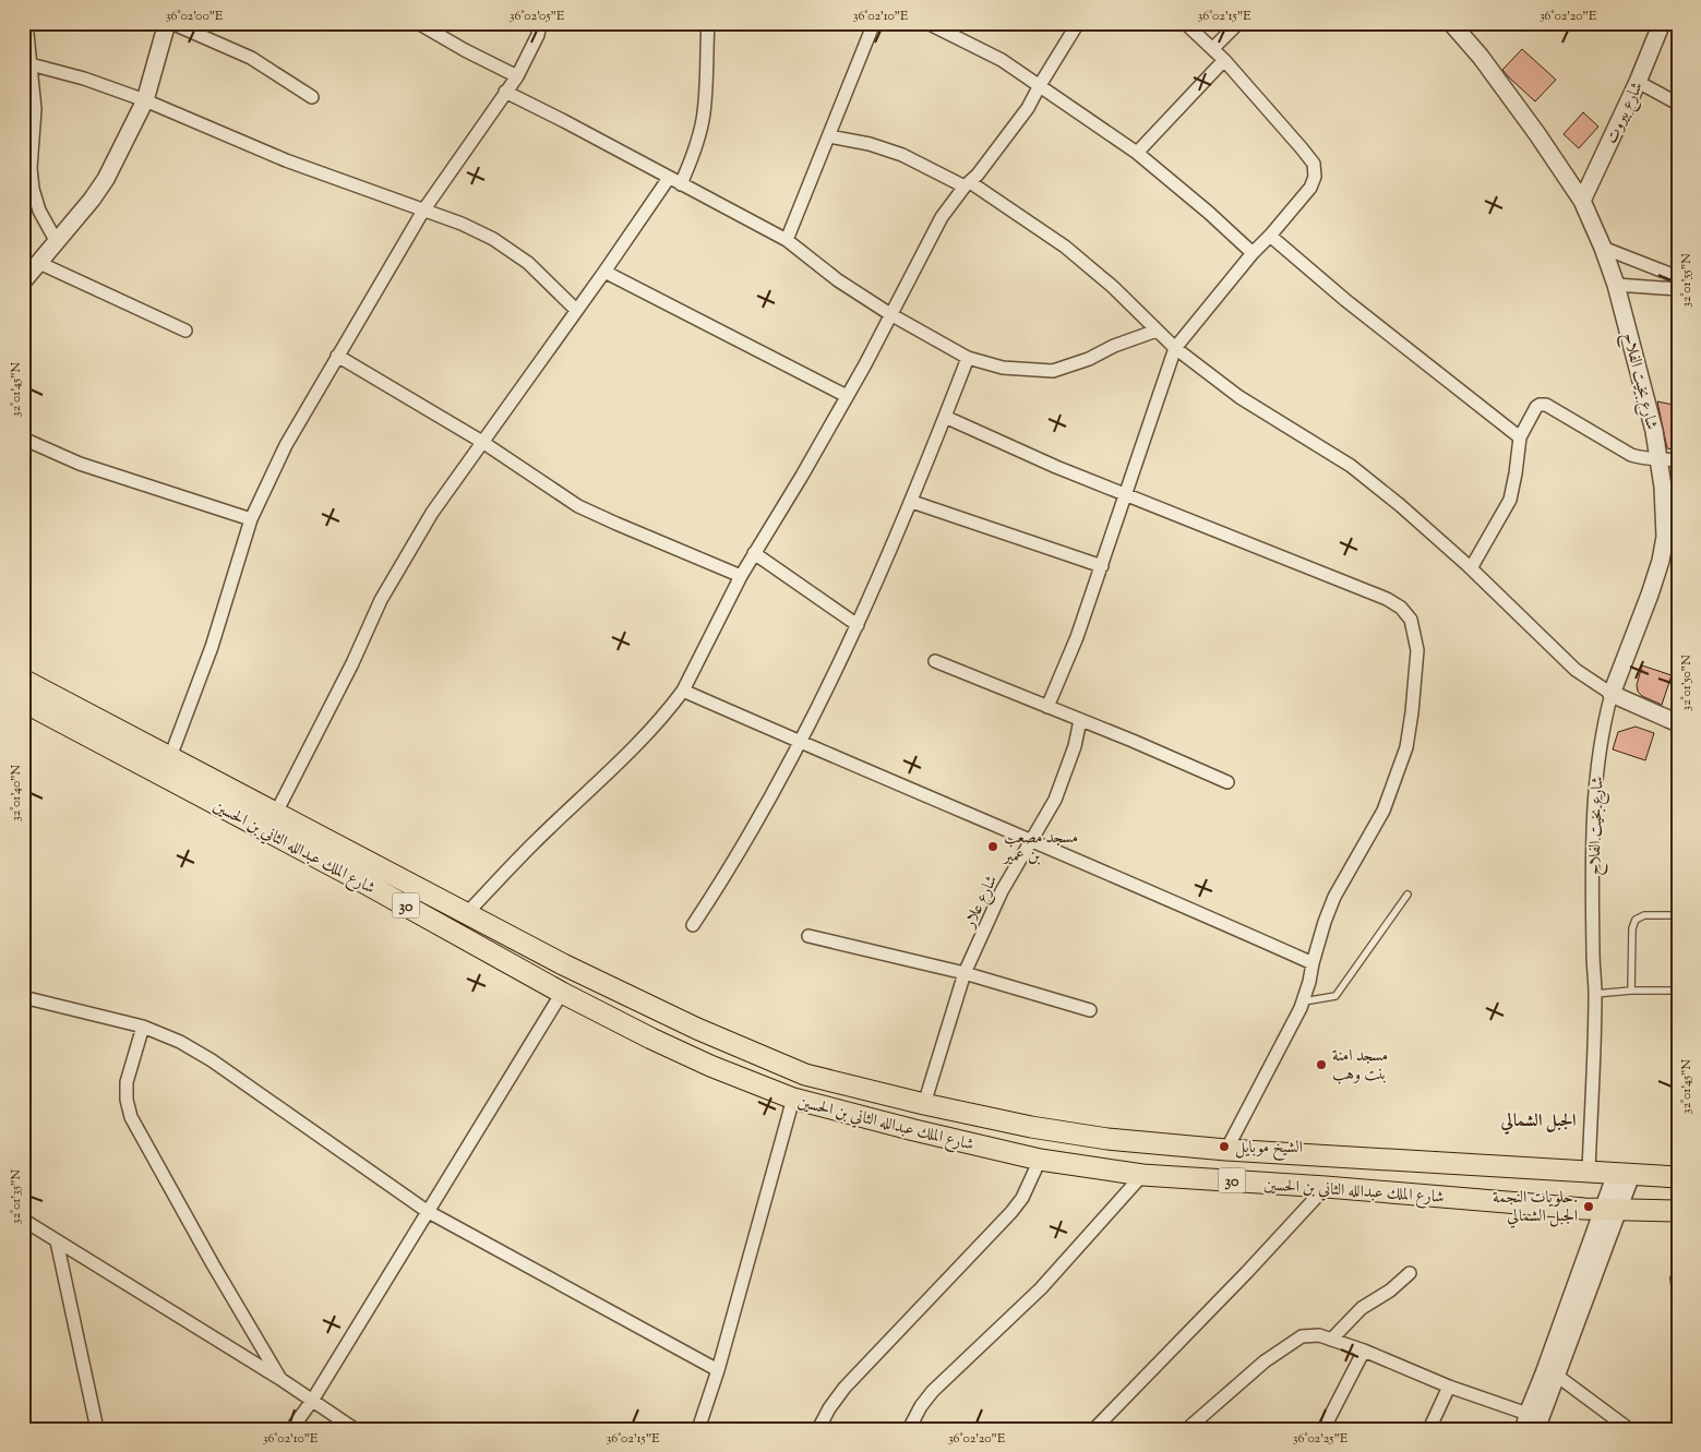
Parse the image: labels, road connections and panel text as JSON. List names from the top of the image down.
{
  "streets": {
    "main road": ["شارع الملك عبدالله الثاني بن الحسين", "30"],
    "street": ["شارع بيروت", "شارع بخيت الفلاح", "شارع علار"]
  },
  "crossings": [
    ["شارع بيروت", "شارع بخيت الفلاح"],
    ["شارع بخيت الفلاح", "شارع الملك عبدالله الثاني بن الحسين"],
    ["شارع الملك عبدالله الثاني بن الحسين", "شارع علار"]
  ],
  "districts": ["الجبل الشمالي"],
  "places": [
    "مسجد مصعب بن عمير",
    "مسجد امنة بنت وهب",
    "الشيخ موبايل",
    "حلويات النجمة. الجبل الشمالي"
  ],
  "coordinates": [
    "36°02'00\"E",
    "36°02'05\"E",
    "36°02'10\"E",
    "36°02'15\"E",
    "36°02'20\"E",
    "32°01'55\"N",
    "32°01'45\"N",
    "32°01'50\"N",
    "32°01'40\"N",
    "32°01'35\"N",
    "36°02'25\"E"
  ]
}
